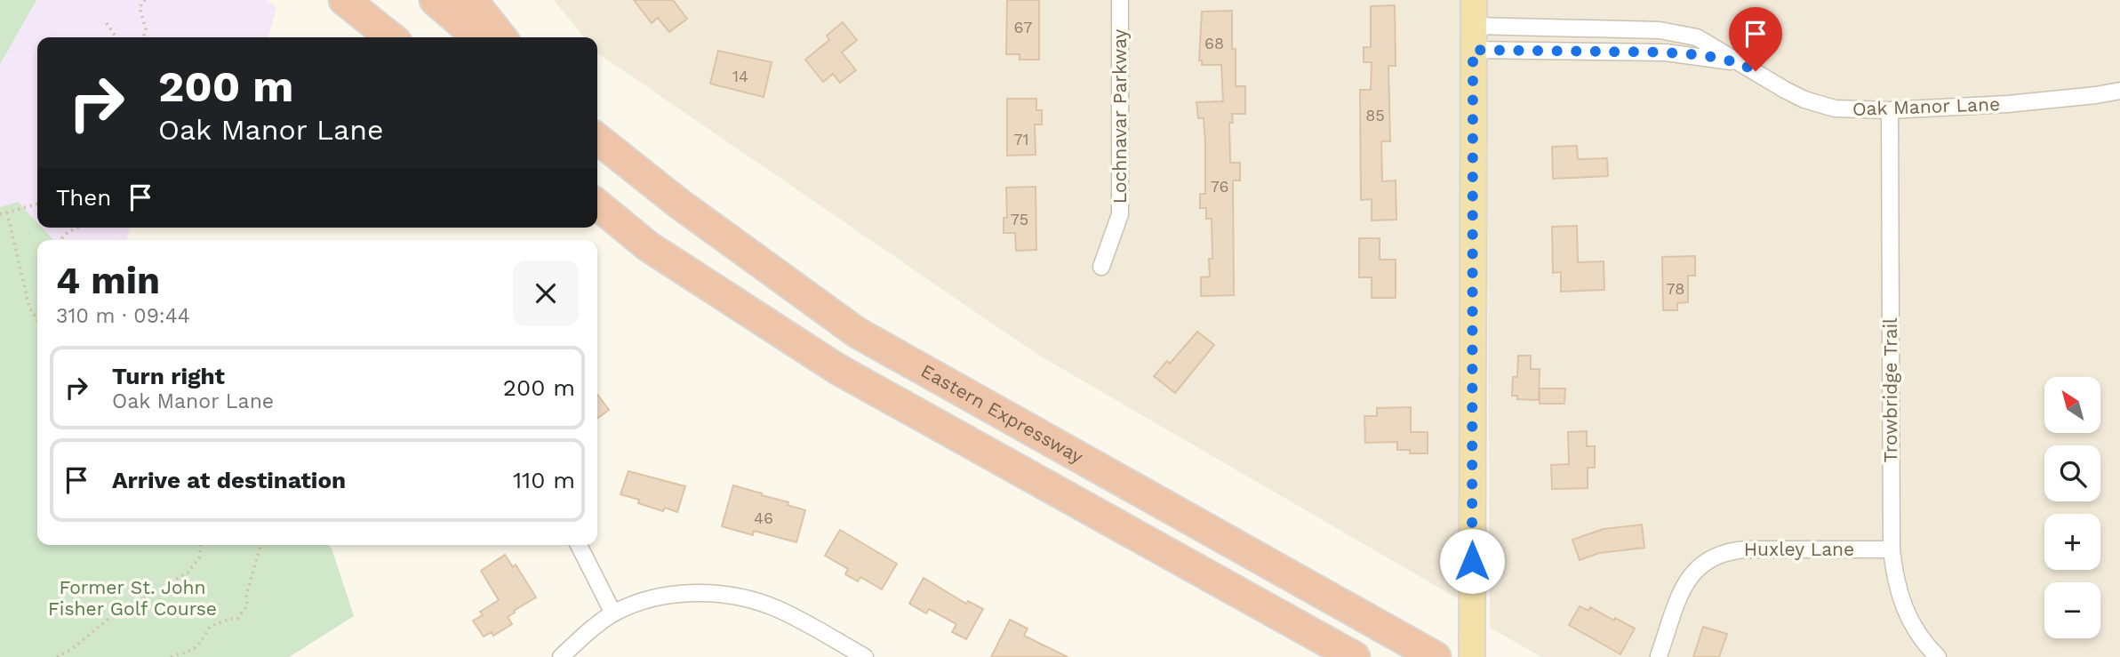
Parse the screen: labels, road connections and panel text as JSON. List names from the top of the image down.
{
  "streets": {
    "highway": ["Eastern Expressway"],
    "street": [
      "Oak Manor Lane",
      "Lochnavar Parkway",
      "Trowbridge Trail",
      "Huxley Lane"
    ]
  },
  "crossings": [
    ["Oak Manor Lane", "Trowbridge Trail"],
    ["Trowbridge Trail", "Huxley Lane"]
  ],
  "parks": ["Former St. John Fisher Golf Course"],
  "house_numbers": [
    "67",
    "68",
    "14",
    "85",
    "71",
    "76",
    "75",
    "78",
    "46"
  ],
  "north": "top left",
  "page": {
    "turn": ["200 m", "Oak Manor Lane"],
    "then": "Then",
    "heading": ["4 min", "310 m · 09:44"],
    "list": [
      {
        "name": "Turn right",
        "note": "Oak Manor Lane",
        "value": "200 m"
      },
      {
        "name": "Arrive at destination",
        "value": "110 m"
      }
    ],
    "map_buttons": ["+", "−"]
  }
}
